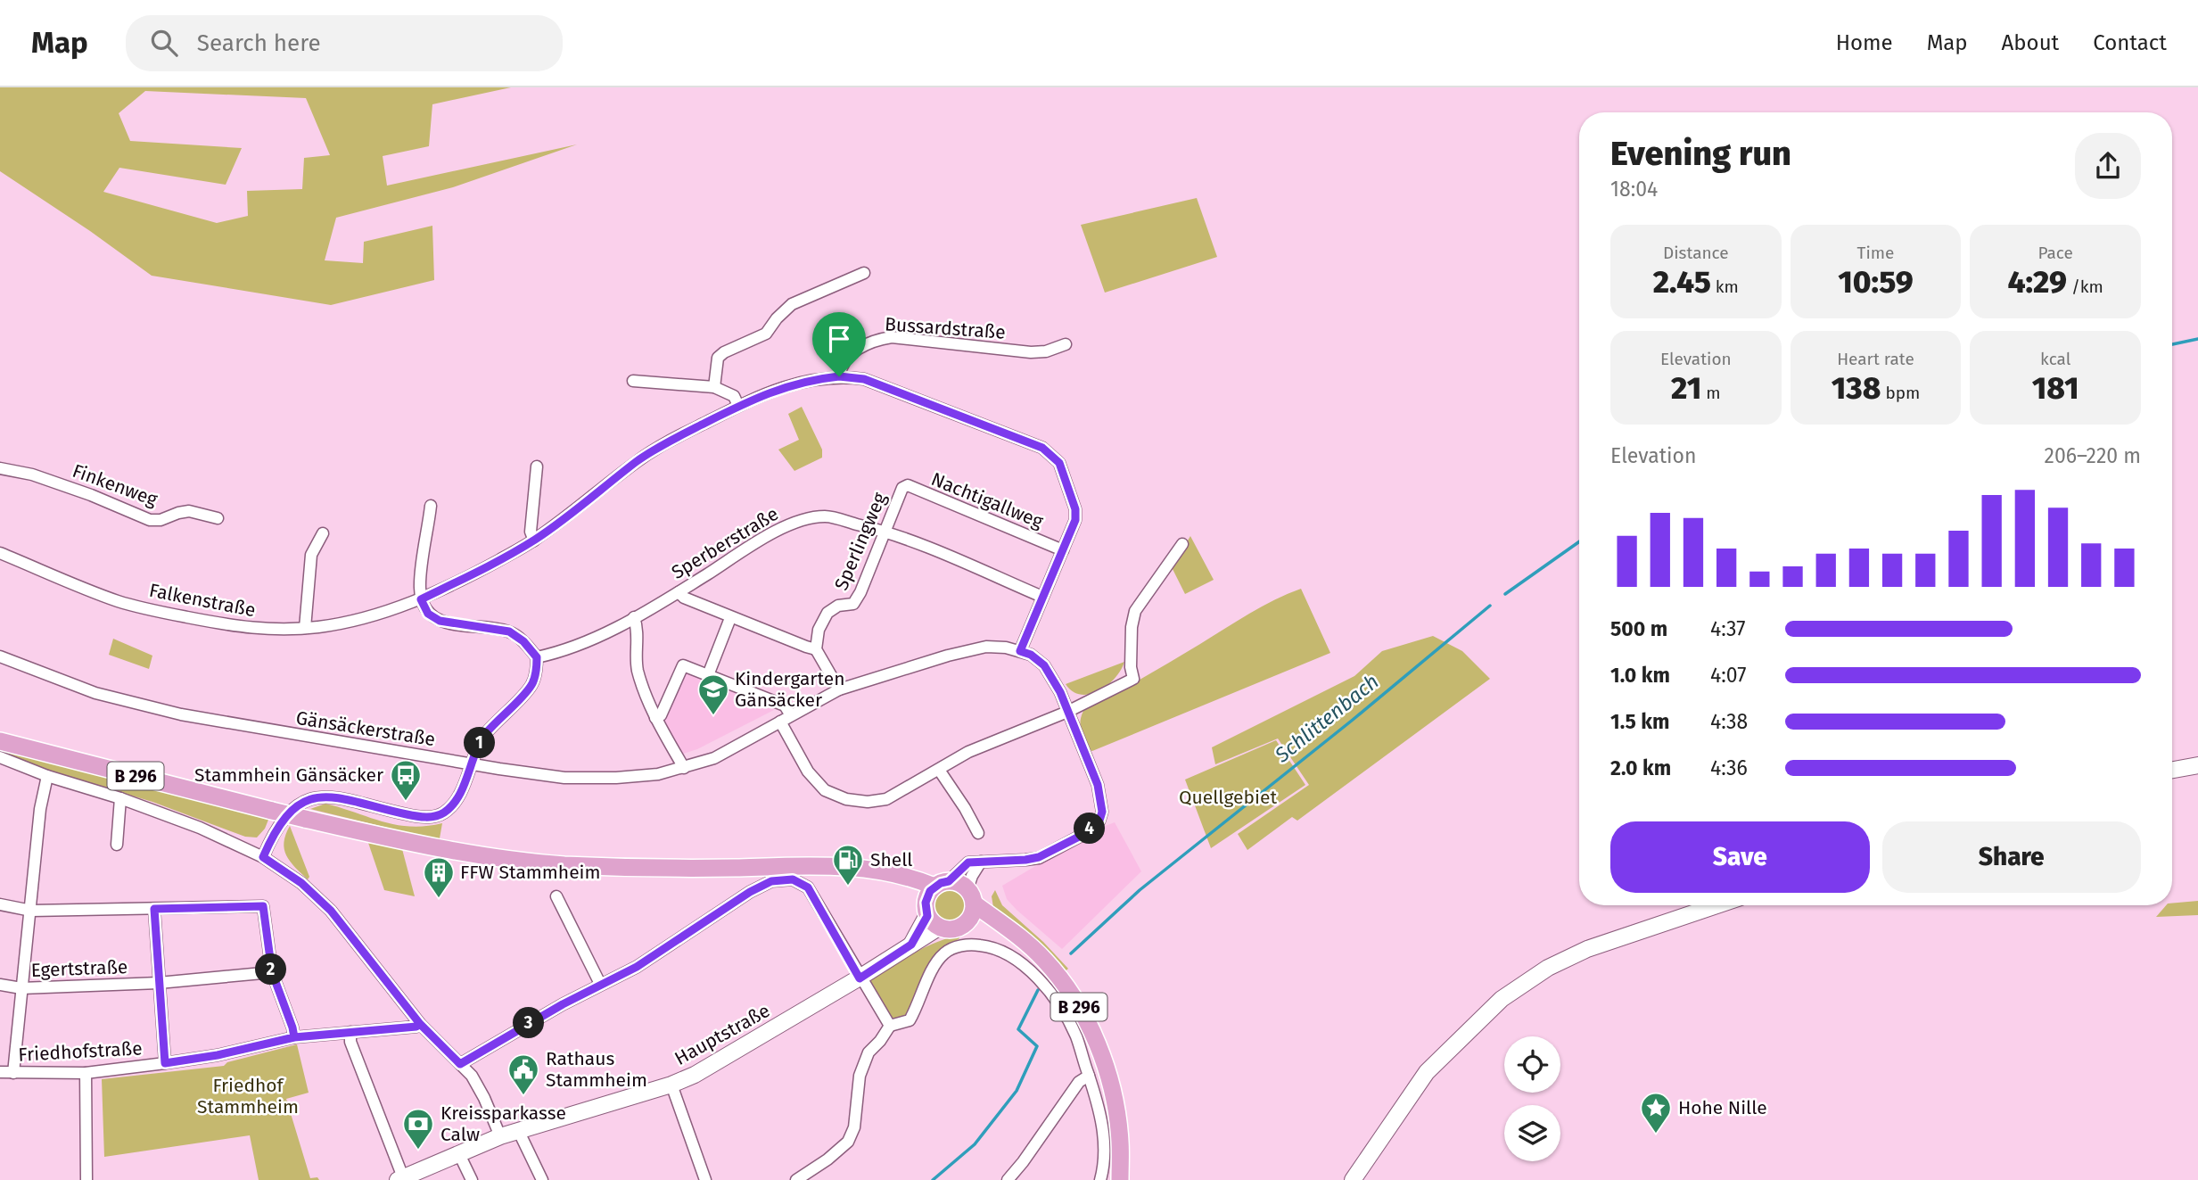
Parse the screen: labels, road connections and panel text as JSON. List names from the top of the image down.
{
  "streets": {
    "main road": ["B 296"],
    "street": [
      "Bussardstraße",
      "Finkenweg",
      "Nachtigallweg",
      "Sperlingweg",
      "Sperberstraße",
      "Falkenstraße",
      "Gänsäckerstraße",
      "Egertstraße",
      "Hauptstraße",
      "Friedhofstraße"
    ]
  },
  "crossings": [
    ["Bussardstraße", "Falkenstraße"],
    ["Nachtigallweg", "Sperlingweg"],
    ["Nachtigallweg", "Falkenstraße"],
    ["Sperlingweg", "Sperberstraße"],
    ["Sperberstraße", "Falkenstraße"],
    ["Falkenstraße", "Gänsäckerstraße"],
    ["Gänsäckerstraße", "B 296"],
    ["Gänsäckerstraße", "Hauptstraße"],
    ["B 296", "Hauptstraße"]
  ],
  "water": ["Schlittenbach"],
  "parks": ["Quellgebiet", "Friedhof Stammheim"],
  "places": {
    "school or university": ["Kindergarten Gänsäcker"],
    "bus stop": ["Stammhein Gänsäcker"],
    "fuel station": ["Shell"],
    "building": ["FFW Stammheim"],
    "public building": ["Rathaus Stammheim"],
    "place": ["Hohe Nille"],
    "bank": ["Kreissparkasse Calw"]
  },
  "page": {
    "header": "Map",
    "search": "Search here",
    "nav": [
      "Home",
      "Map",
      "About",
      "Contact"
    ],
    "heading": ["Evening run", "18:04"],
    "stats": [
      ["Distance", "2.45 km"],
      ["Time", "10:59"],
      ["Pace", "4:29 /km"],
      ["Elevation", "21 m"],
      ["Heart rate", "138 bpm"],
      ["kcal", "181"]
    ],
    "chart": ["Elevation", "206–220 m"],
    "list": [
      {
        "name": "500 m",
        "note": "4:37"
      },
      {
        "name": "1.0 km",
        "note": "4:07"
      },
      {
        "name": "1.5 km",
        "note": "4:38"
      },
      {
        "name": "2.0 km",
        "note": "4:36"
      }
    ],
    "pins": [
      "1",
      "4",
      "2",
      "3"
    ],
    "buttons": ["Save", "Share"]
  }
}
